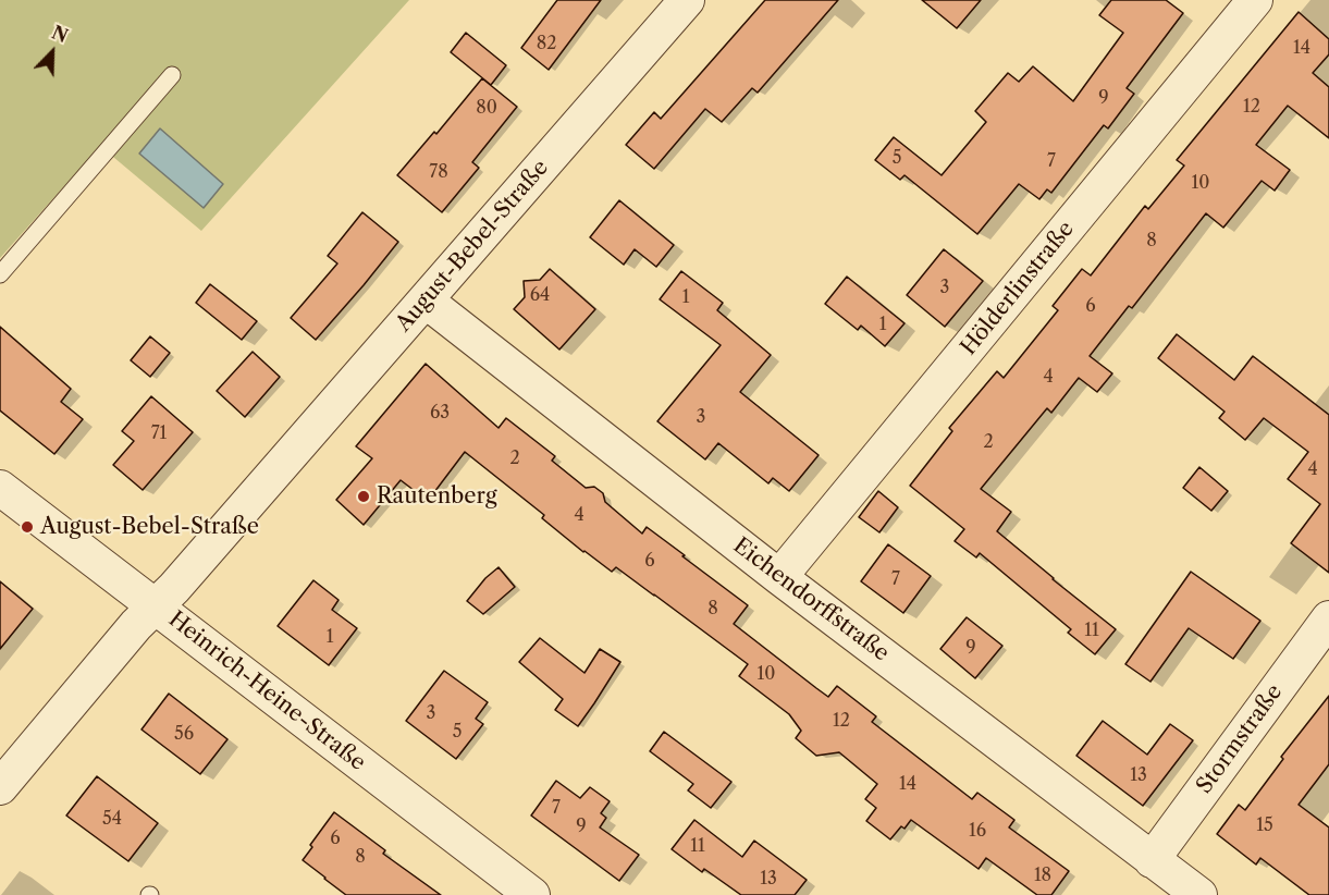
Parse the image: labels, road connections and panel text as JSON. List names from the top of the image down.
{
  "streets": {
    "street": [
      "August-Bebel-Straße",
      "Hölderlinstraße",
      "Eichendorffstraße",
      "Heinrich-Heine-Straße",
      "Stormstraße"
    ]
  },
  "crossings": [
    ["August-Bebel-Straße", "Eichendorffstraße"],
    ["August-Bebel-Straße", "Heinrich-Heine-Straße"],
    ["Hölderlinstraße", "Eichendorffstraße"],
    ["Eichendorffstraße", "Stormstraße"]
  ],
  "places": ["Rautenberg", "August-Bebel-Straße"],
  "house_numbers": [
    "82",
    "14",
    "9",
    "12",
    "80",
    "5",
    "7",
    "78",
    "10",
    "8",
    "3",
    "64",
    "1",
    "6",
    "1",
    "4",
    "63",
    "3",
    "71",
    "2",
    "2",
    "4",
    "4",
    "6",
    "7",
    "8",
    "11",
    "1",
    "9",
    "10",
    "3",
    "12",
    "5",
    "56",
    "13",
    "14",
    "7",
    "54",
    "15",
    "9",
    "16",
    "6",
    "11",
    "8",
    "18",
    "13"
  ],
  "north": "top right"
}
